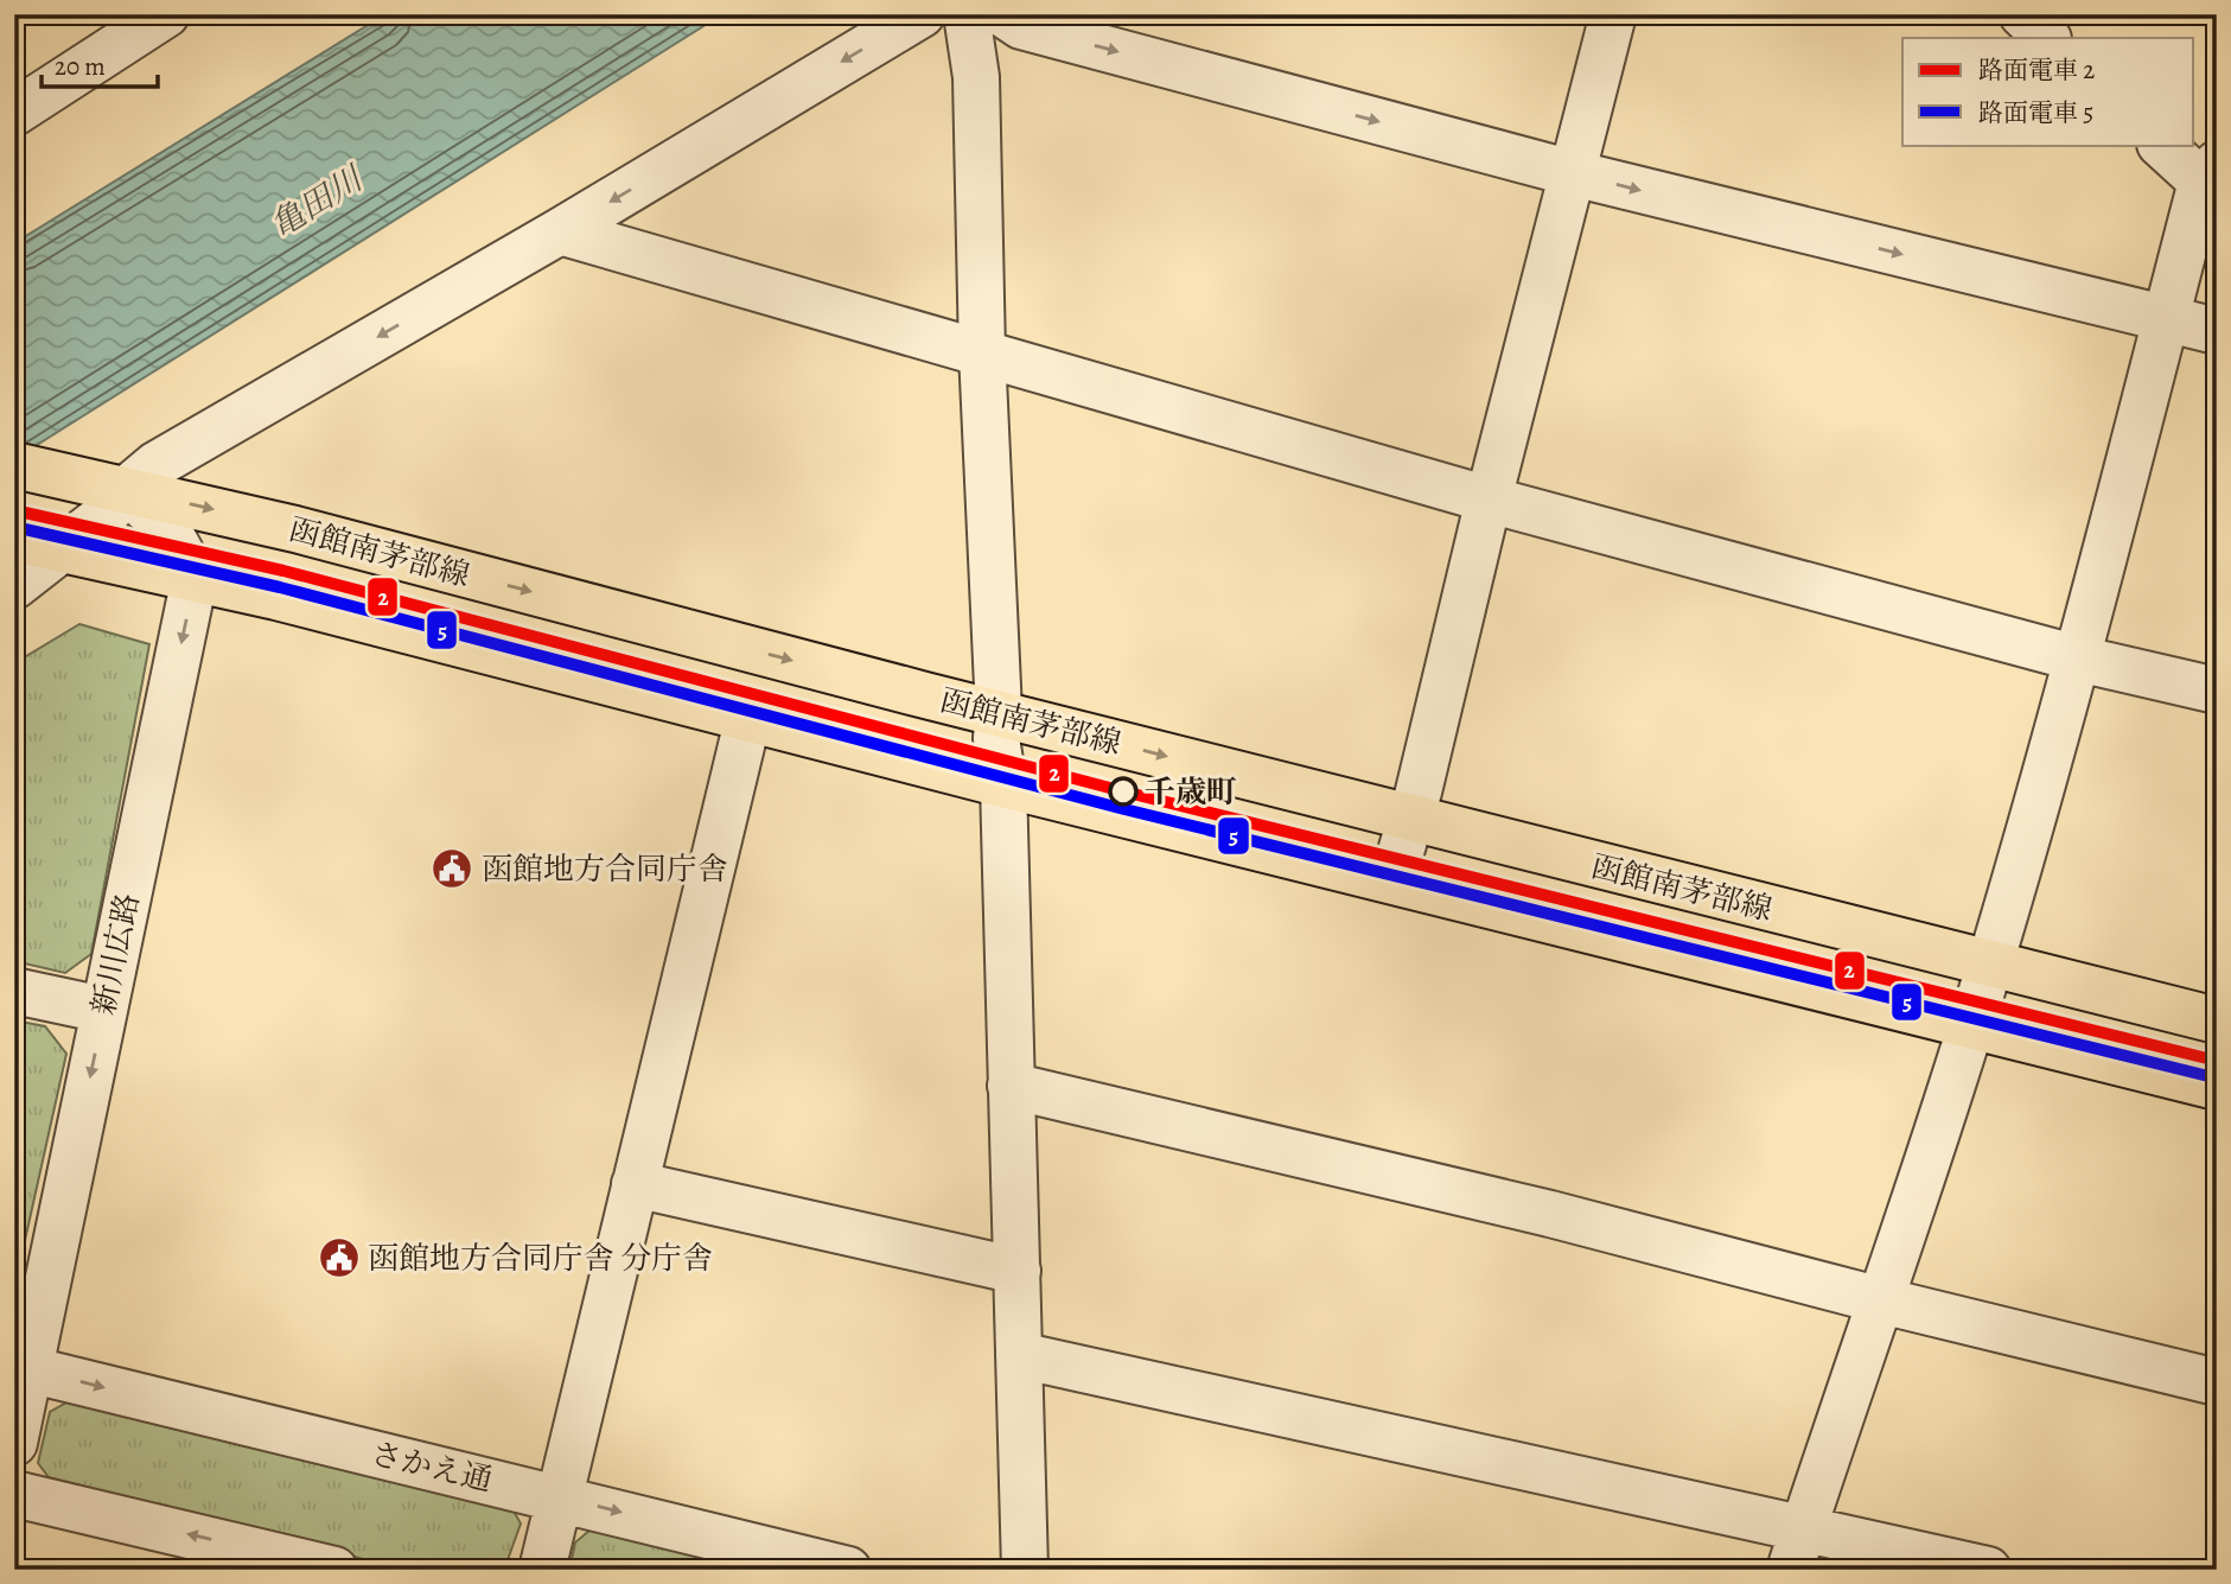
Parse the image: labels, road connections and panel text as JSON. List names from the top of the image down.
{
  "streets": {
    "main road": ["函館南茅部線"],
    "street": ["新川広路", "さかえ通"]
  },
  "crossings": [
    ["函館南茅部線", "新川広路"],
    ["新川広路", "さかえ通"]
  ],
  "one_way": ["新川広路"],
  "water": ["亀田川"],
  "places": {
    "other": ["千歳町"],
    "public building": ["函館地方合同庁舎", "函館地方合同庁舎 分庁舎"]
  },
  "lines": ["tram line 2", "tram line 5"],
  "legend": ["路面電車 2", "路面電車 5"],
  "scale_bar": "20 m"
}
